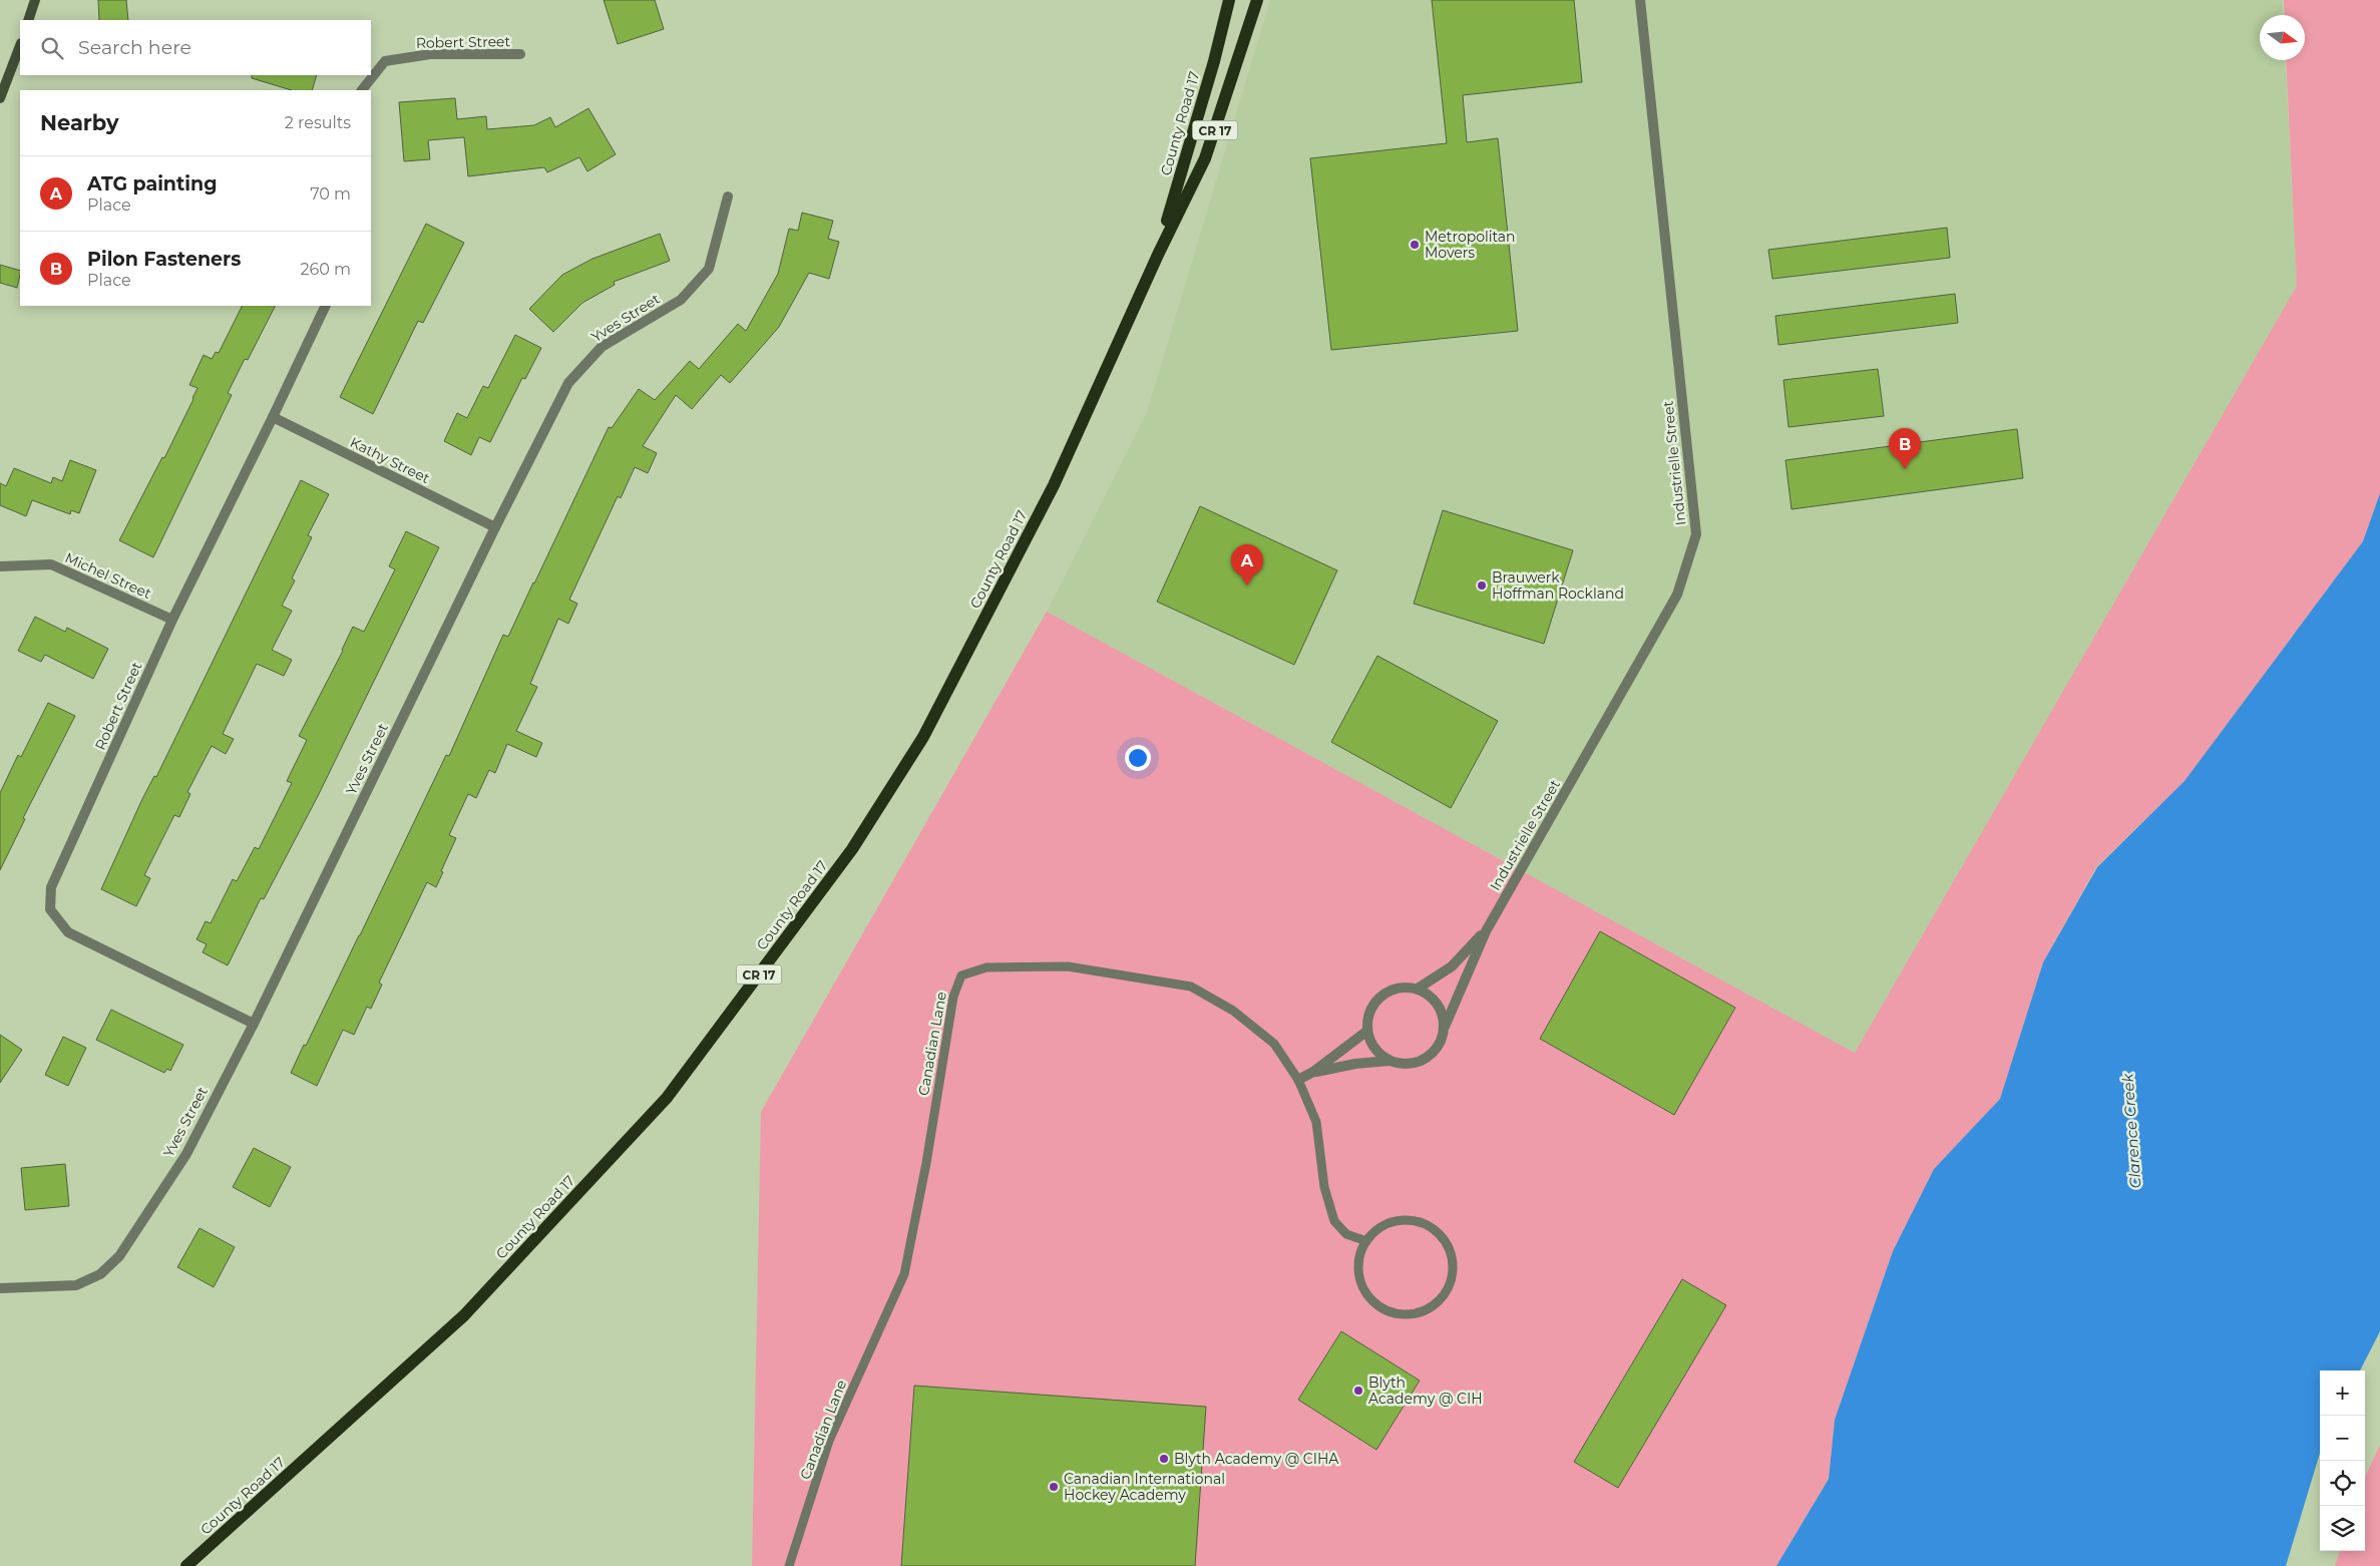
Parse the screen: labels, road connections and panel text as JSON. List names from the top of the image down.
{
  "streets": {
    "main road": ["County Road 17", "CR 17"],
    "street": [
      "Robert Street",
      "Yves Street",
      "Kathy Street",
      "Industrielle Street",
      "Michel Street"
    ],
    "lane": ["Canadian Lane"]
  },
  "crossings": [
    ["Robert Street", "Yves Street"],
    ["Robert Street", "Kathy Street"],
    ["Robert Street", "Michel Street"],
    ["Yves Street", "Kathy Street"]
  ],
  "water": ["Clarence Creek"],
  "places": [
    "Metropolitan Movers",
    "Brauwerk Hoffman Rockland",
    "Blyth Academy @ CIH",
    "Blyth Academy @ CIHA",
    "Canadian International Hockey Academy"
  ],
  "north": "right",
  "page": {
    "search": "Search here",
    "heading": ["Nearby", "2 results"],
    "list": [
      {
        "mark": "A",
        "name": "ATG painting",
        "note": "Place",
        "value": "70 m"
      },
      {
        "mark": "B",
        "name": "Pilon Fasteners",
        "note": "Place",
        "value": "260 m"
      }
    ],
    "pins": ["B", "A"],
    "map_buttons": ["+", "−"]
  }
}
